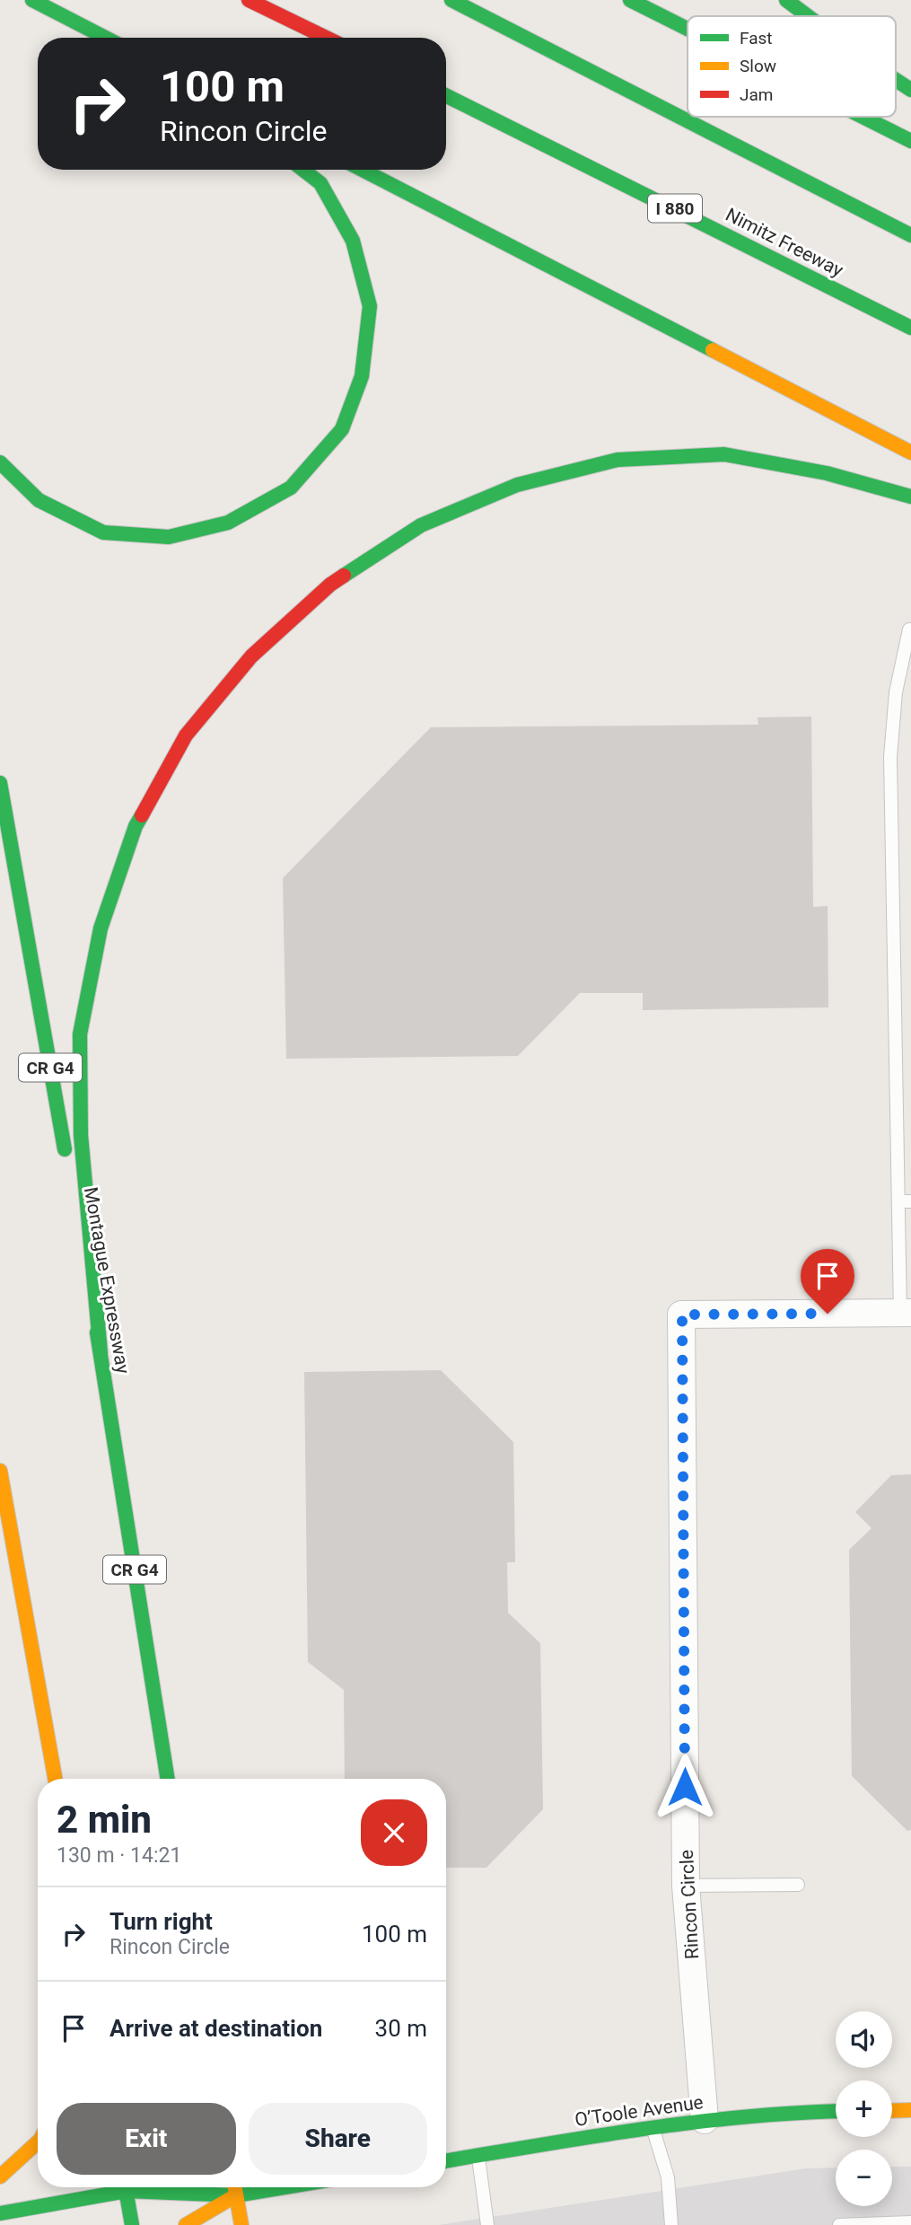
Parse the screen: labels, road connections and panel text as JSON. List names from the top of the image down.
{
  "streets": {
    "main road": [
      "I 880",
      "Nimitz Freeway",
      "CR G4",
      "Montague Expressway",
      "O’Toole Avenue"
    ],
    "street": ["Rincon Circle"]
  },
  "crossings": [
    ["Rincon Circle", "O’Toole Avenue"]
  ],
  "legend": ["Fast", "Slow", "Jam"],
  "page": {
    "turn": ["100 m", "Rincon Circle"],
    "heading": ["2 min", "130 m · 14:21"],
    "list": [
      {
        "name": "Turn right",
        "note": "Rincon Circle",
        "value": "100 m"
      },
      {
        "name": "Arrive at destination",
        "value": "30 m"
      }
    ],
    "map_buttons": ["+", "−"],
    "buttons": ["Exit", "Share"]
  }
}
